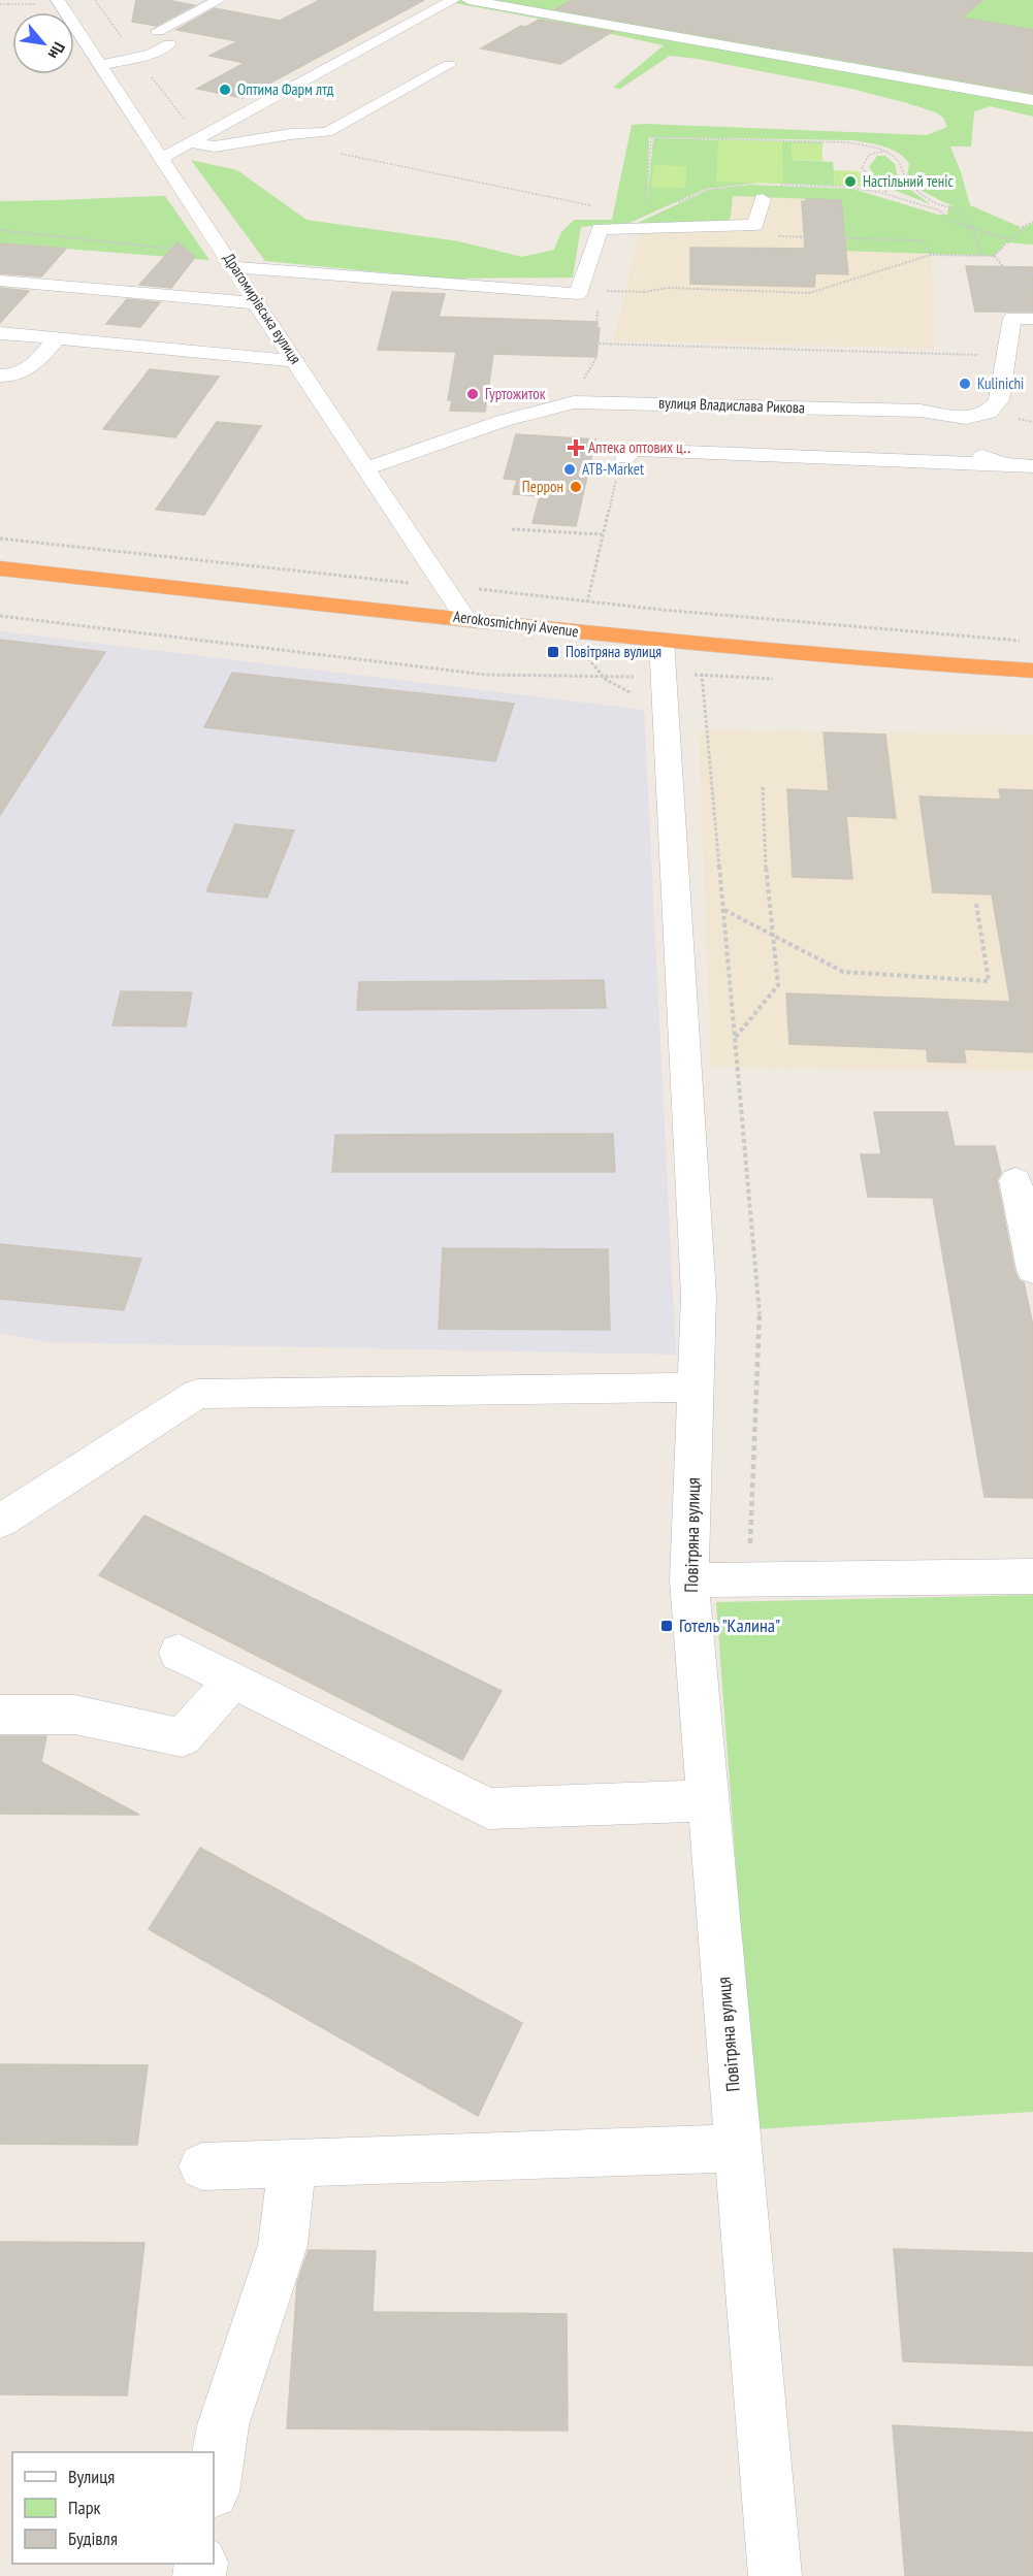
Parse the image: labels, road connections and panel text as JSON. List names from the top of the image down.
{
  "streets": {
    "highway": ["Aerokosmichnyi Avenue"],
    "street": ["Драгомирівська вулиця", "вулиця Владислава Рикова", "Повітряна вулиця"]
  },
  "crossings": [
    ["Драгомирівська вулиця", "вулиця Владислава Рикова"],
    ["Драгомирівська вулиця", "Aerokosmichnyi Avenue"],
    ["Aerokosmichnyi Avenue", "Повітряна вулиця"]
  ],
  "places": {
    "other": [
      "Оптима Фарм лтд",
      "Настільний теніс",
      "Kulinichi",
      "Гуртожиток",
      "ATB-Market",
      "Перрон"
    ],
    "health": ["Аптека оптових ц‥"],
    "transit": ["Повітряна вулиця", "Готель \"Калина\""]
  },
  "legend": ["Вулиця", "Парк", "Будівля"],
  "north": "bottom right"
}
